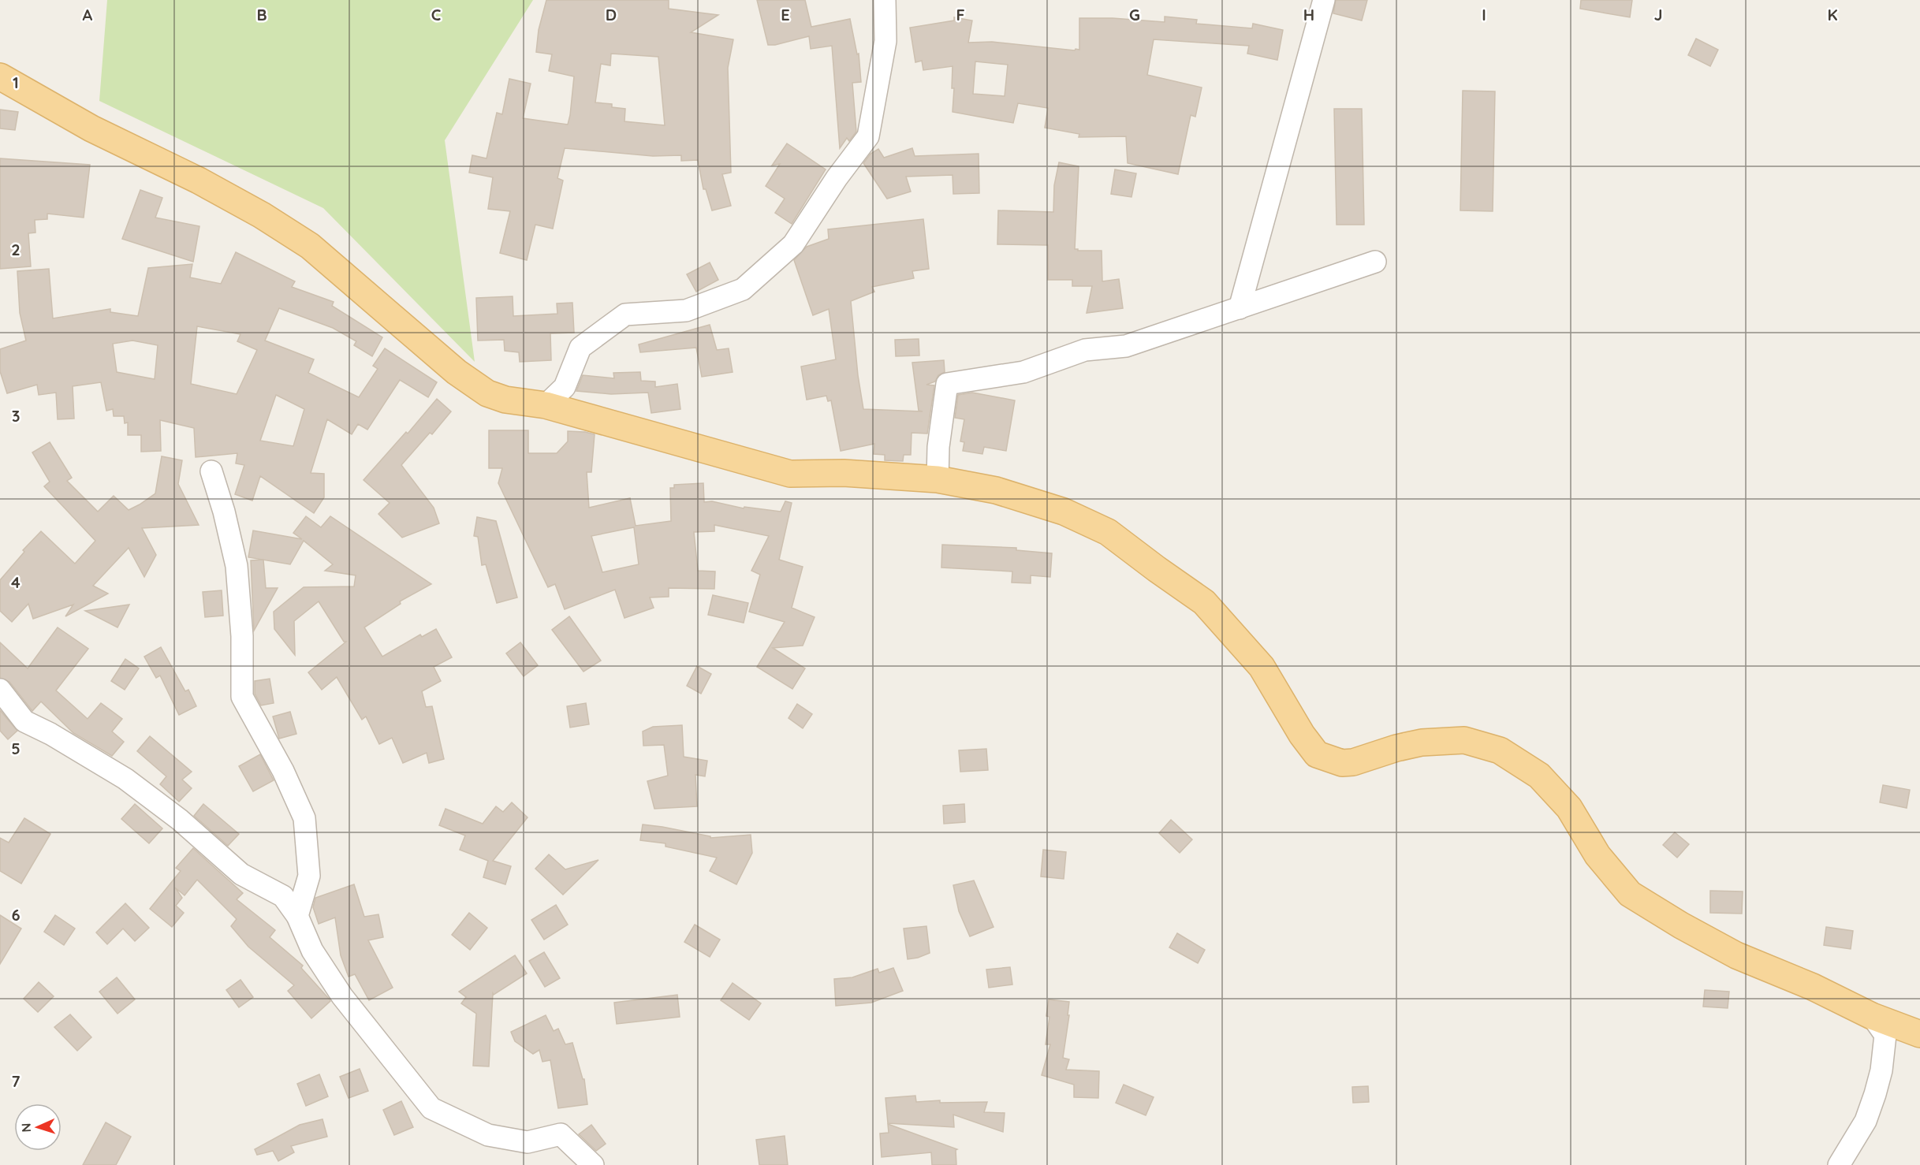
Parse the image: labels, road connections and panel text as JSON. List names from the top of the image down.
{
  "north": "left",
  "grid": {
    "columns": [
      "A",
      "B",
      "C",
      "D",
      "E",
      "F",
      "G",
      "H",
      "I",
      "J",
      "K"
    ],
    "rows": [
      "1",
      "2",
      "3",
      "4",
      "5",
      "6",
      "7"
    ]
  }
}
